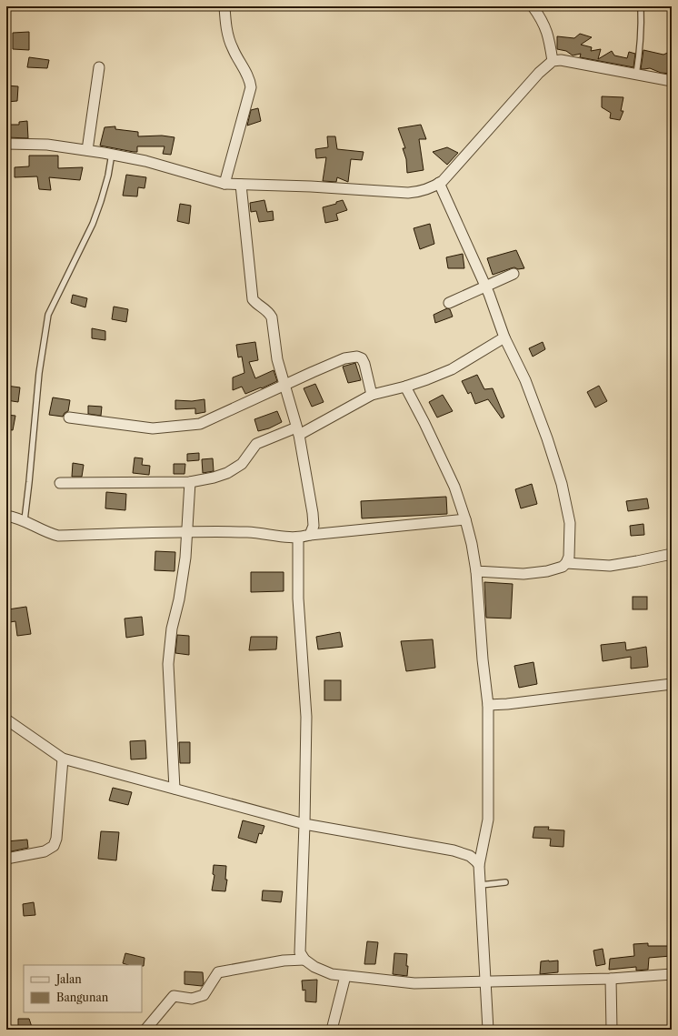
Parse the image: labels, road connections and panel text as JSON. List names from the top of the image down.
{
  "legend": ["Jalan", "Bangunan"]
}
